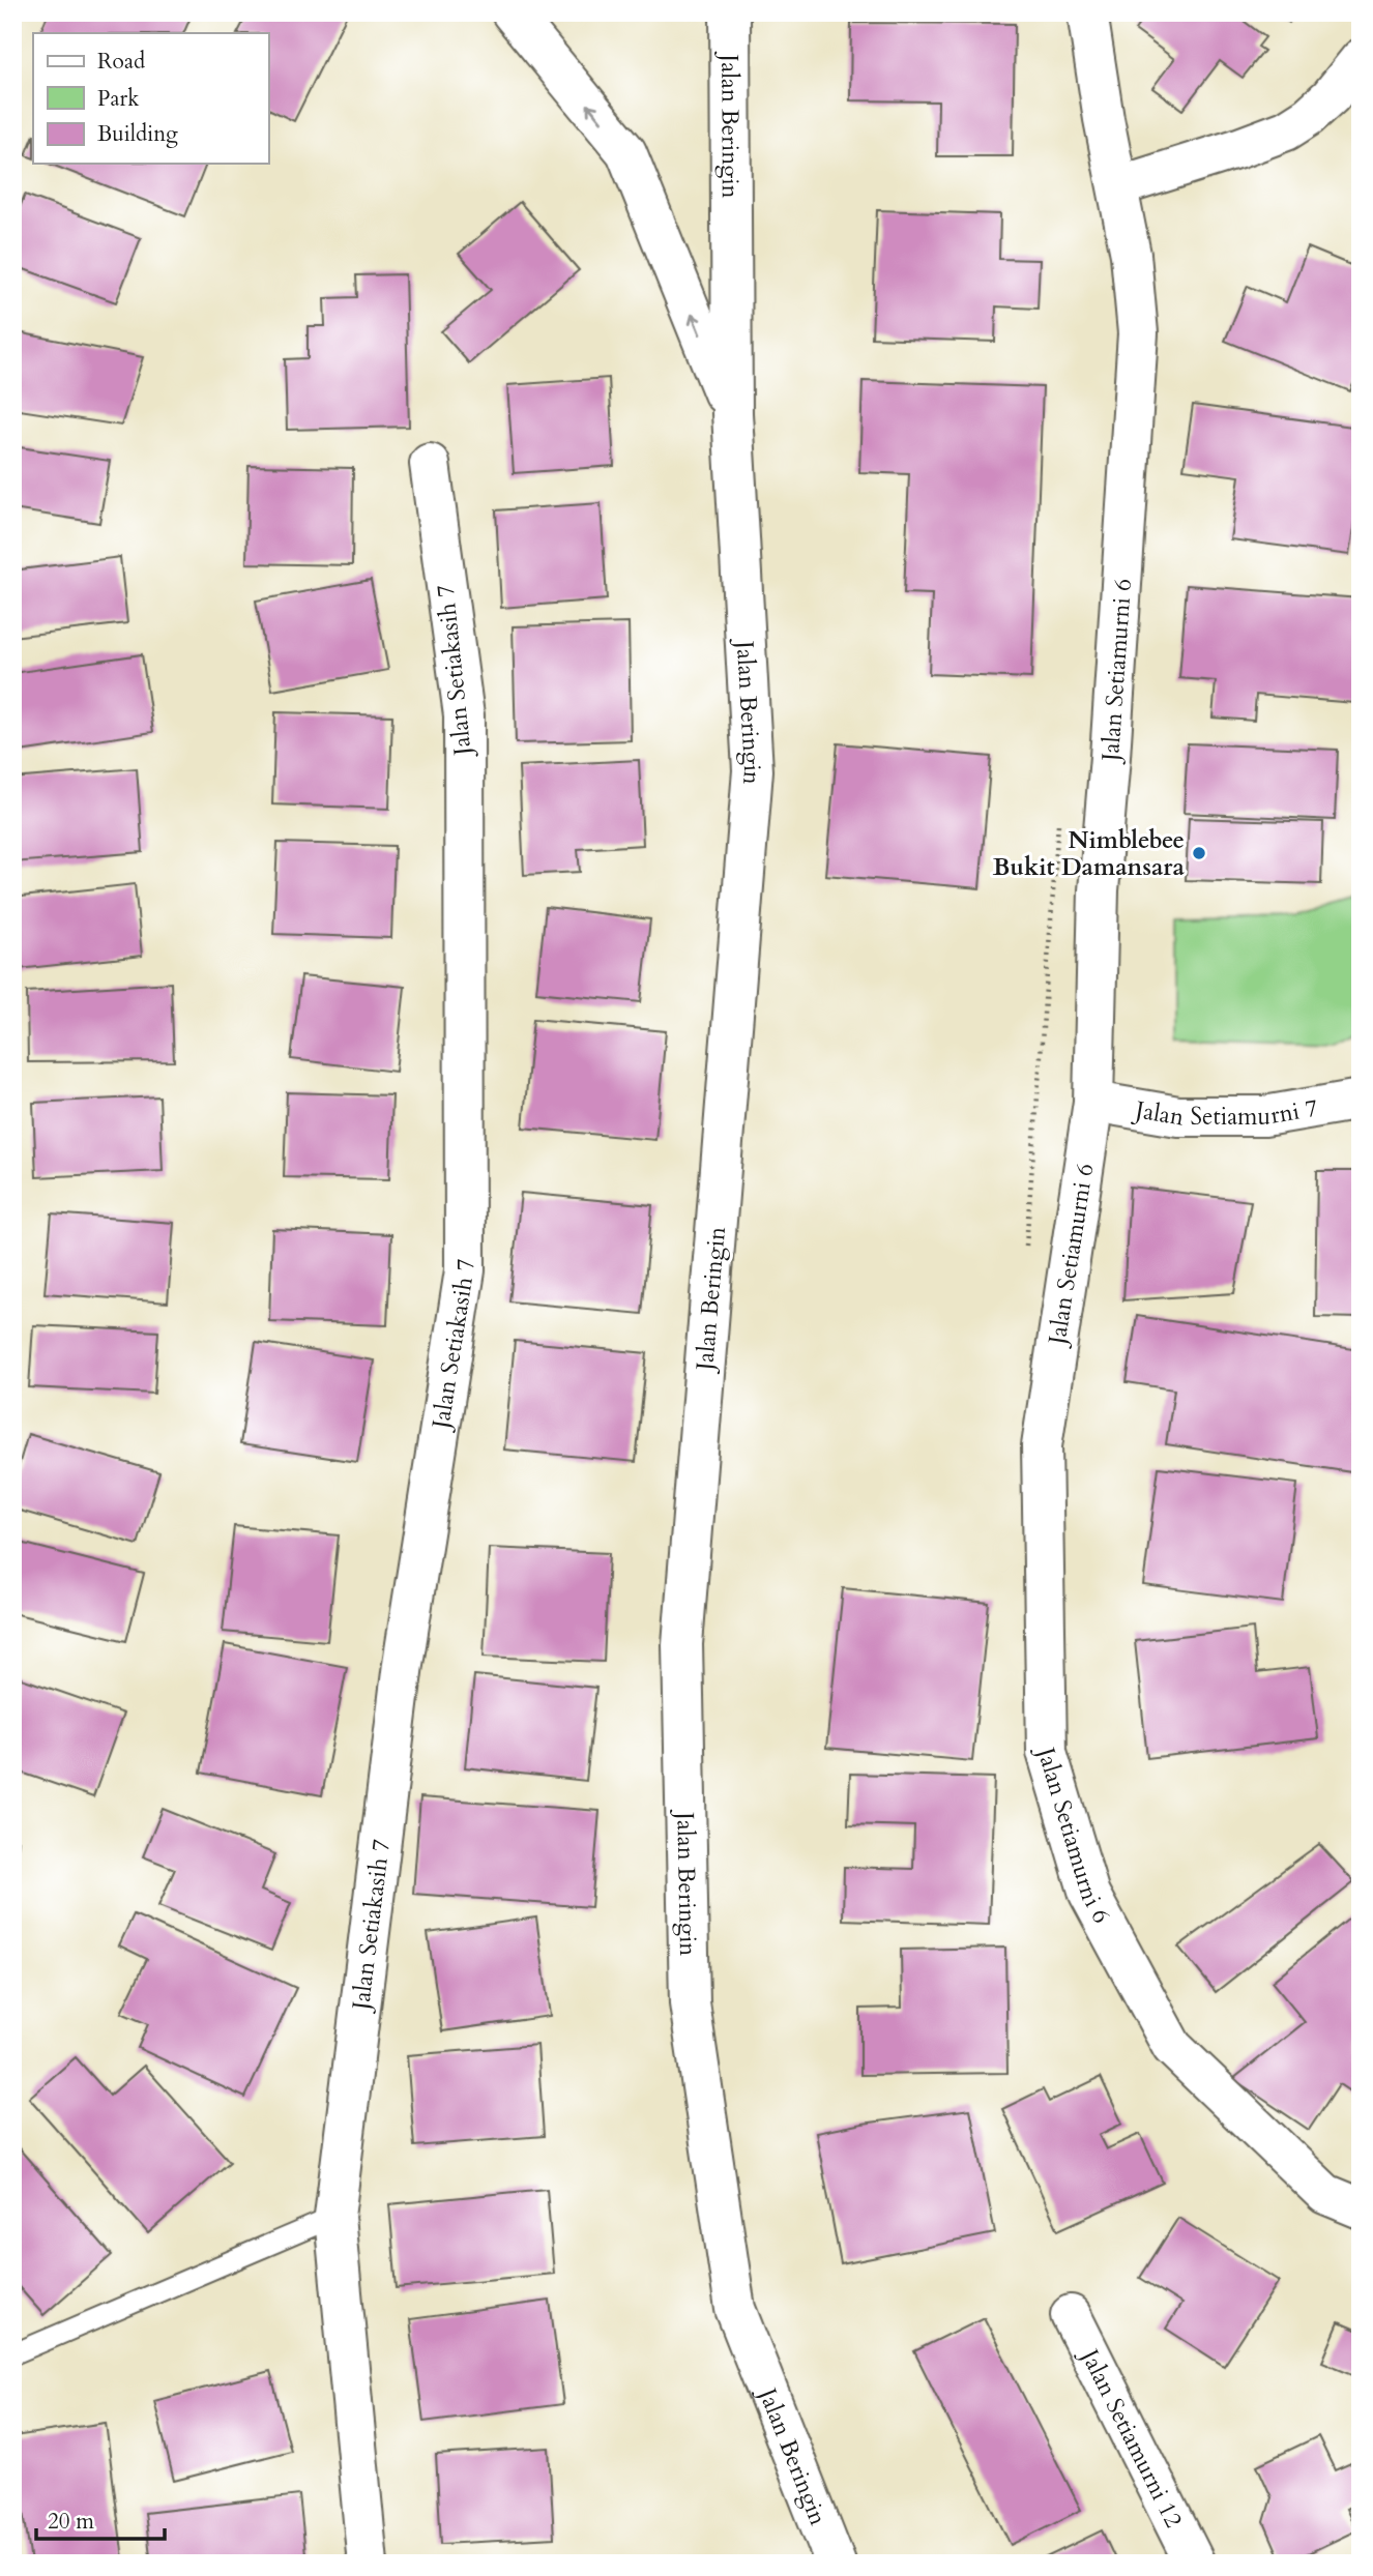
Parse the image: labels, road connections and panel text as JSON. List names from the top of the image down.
{
  "streets": {
    "street": [
      "Jalan Beringin",
      "Jalan Setiakasih 7",
      "Jalan Setiamurni 6",
      "Jalan Setiamurni 7",
      "Jalan Setiamurni 12"
    ]
  },
  "crossings": [
    ["Jalan Setiamurni 6", "Jalan Setiamurni 7"]
  ],
  "places": ["Nimblebee Bukit Damansara"],
  "legend": ["Road", "Park", "Building"],
  "scale_bar": "20 m"
}
